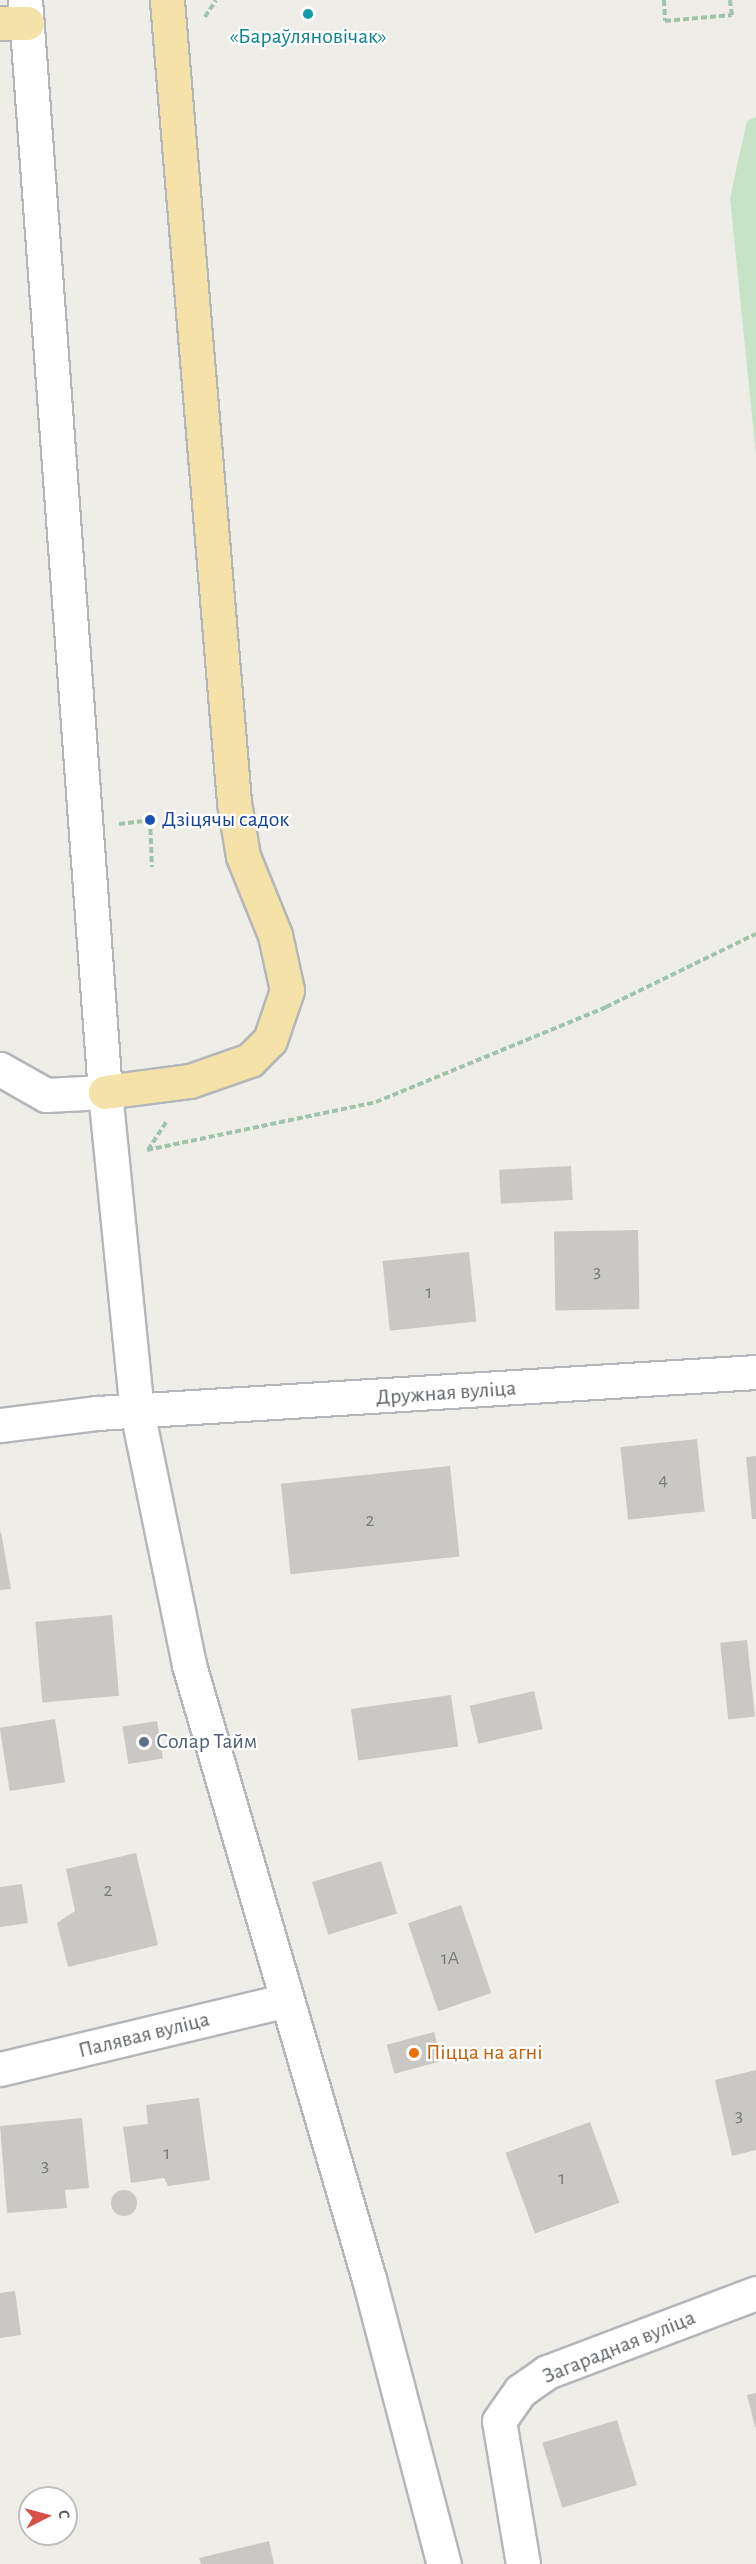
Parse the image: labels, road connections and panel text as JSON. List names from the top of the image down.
{
  "streets": {
    "main road": ["Дружная вуліца", "Палявая вуліца", "Загарадная вуліца"]
  },
  "places": [
    "«Бараўляновічак»",
    "Дзіцячы садок",
    "Солар Тайм",
    "Піцца на агні"
  ],
  "house_numbers": [
    "3",
    "1",
    "4",
    "2",
    "2",
    "1А",
    "3",
    "1",
    "3",
    "1"
  ],
  "north": "right"
}
